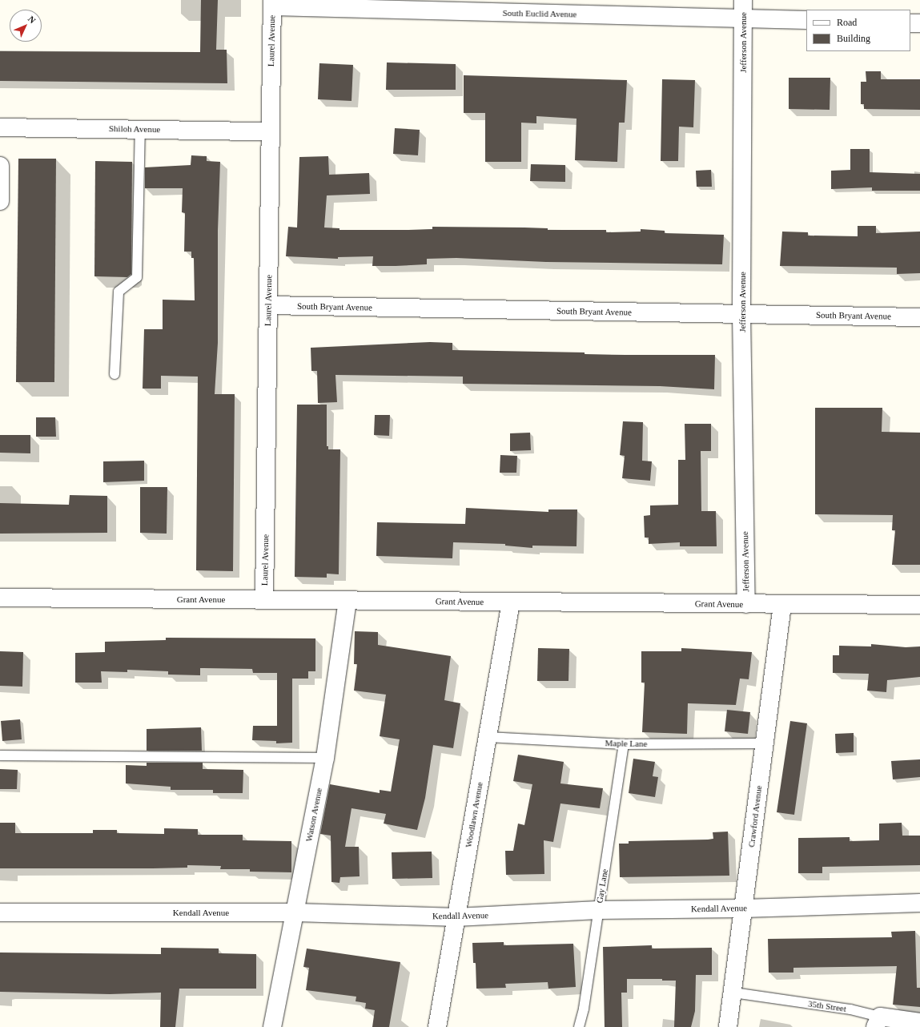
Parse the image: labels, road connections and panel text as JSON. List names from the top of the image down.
{
  "streets": {
    "street": [
      "South Euclid Avenue",
      "Laurel Avenue",
      "Jefferson Avenue",
      "Shiloh Avenue",
      "South Bryant Avenue",
      "Grant Avenue",
      "Watson Avenue",
      "Woodlawn Avenue",
      "Crawford Avenue",
      "Kendall Avenue",
      "35th Street"
    ],
    "lane": ["Maple Lane", "Gay Lane"]
  },
  "crossings": [
    ["South Euclid Avenue", "Laurel Avenue"],
    ["South Euclid Avenue", "Jefferson Avenue"],
    ["Laurel Avenue", "Shiloh Avenue"],
    ["Laurel Avenue", "South Bryant Avenue"],
    ["Laurel Avenue", "Grant Avenue"],
    ["Jefferson Avenue", "South Bryant Avenue"],
    ["Jefferson Avenue", "Grant Avenue"],
    ["Grant Avenue", "Watson Avenue"],
    ["Grant Avenue", "Woodlawn Avenue"],
    ["Grant Avenue", "Crawford Avenue"],
    ["Maple Lane", "Woodlawn Avenue"],
    ["Maple Lane", "Crawford Avenue"],
    ["Maple Lane", "Gay Lane"],
    ["Watson Avenue", "Kendall Avenue"],
    ["Woodlawn Avenue", "Kendall Avenue"],
    ["Crawford Avenue", "Kendall Avenue"],
    ["Crawford Avenue", "35th Street"],
    ["Gay Lane", "Kendall Avenue"]
  ],
  "legend": ["Road", "Building"],
  "north": "top right"
}
